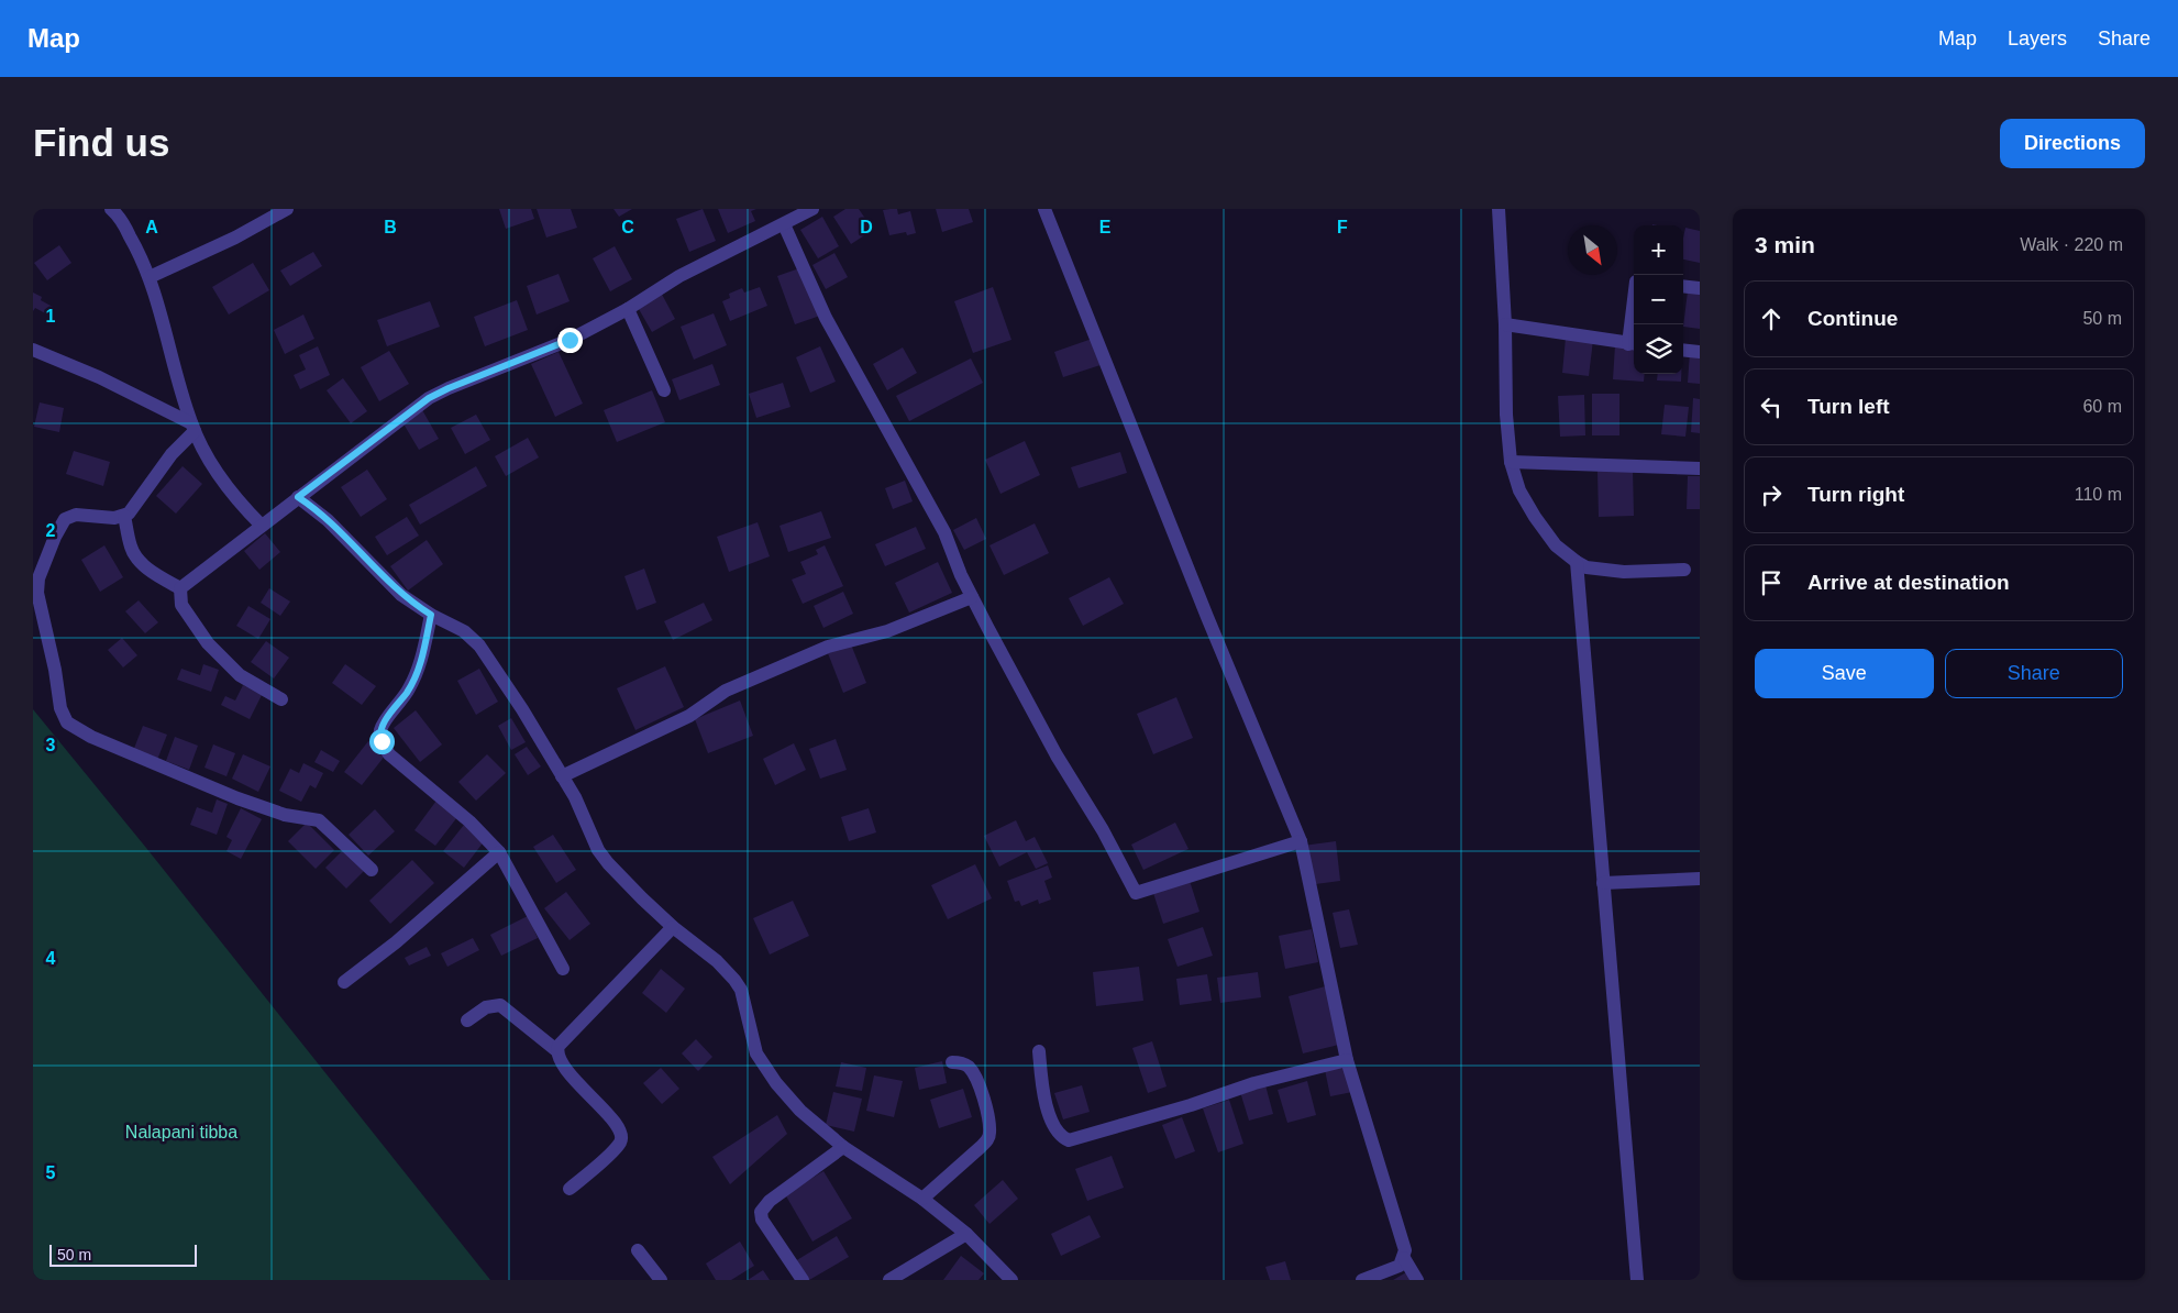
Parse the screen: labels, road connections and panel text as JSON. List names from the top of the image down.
{
  "parks": ["Nalapani tibba"],
  "scale_bar": "50 m",
  "north": "bottom right",
  "page": {
    "header": "Map",
    "nav": ["Map", "Layers", "Share"],
    "buttons": [
      "Directions",
      ["Save", "Share"]
    ],
    "title": "Find us",
    "heading": ["3 min", "Walk · 220 m"],
    "map_buttons": ["+", "−"],
    "list": [
      ["Continue", "50 m"],
      ["Turn left", "60 m"],
      ["Turn right", "110 m"],
      "Arrive at destination"
    ],
    "scale": "50 m"
  },
  "grid": {
    "columns": [
      "A",
      "B",
      "C",
      "D",
      "E",
      "F"
    ],
    "rows": [
      "1",
      "2",
      "3",
      "4",
      "5"
    ]
  }
}
